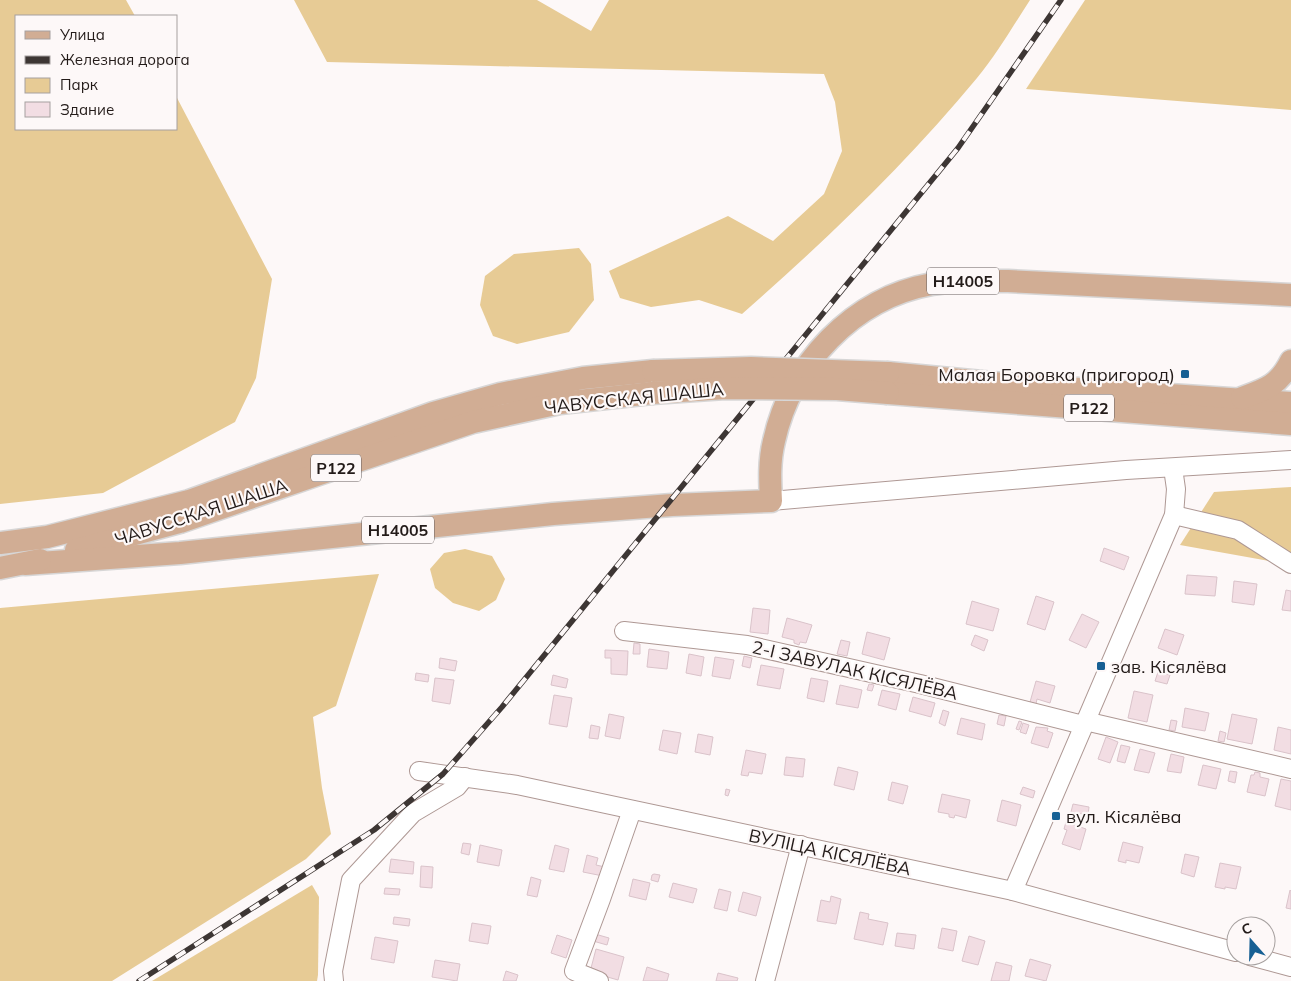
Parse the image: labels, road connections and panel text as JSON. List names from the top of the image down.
{
  "streets": {
    "main road": ["Н14005", "ЧАВУССКАЯ ШАША", "Р122"],
    "street": ["2-І ЗАВУЛАК КІСЯЛЁВА", "ВУЛІЦА КІСЯЛЁВА"]
  },
  "crossings": [
    ["Н14005", "ЧАВУССКАЯ ШАША"]
  ],
  "places": {
    "transit": ["Малая Боровка (пригород)", "зав. Кісялёва", "вул. Кісялёва"]
  },
  "legend": [
    "Улица",
    "Железная дорога",
    "Парк",
    "Здание"
  ],
  "north": "top"
}
